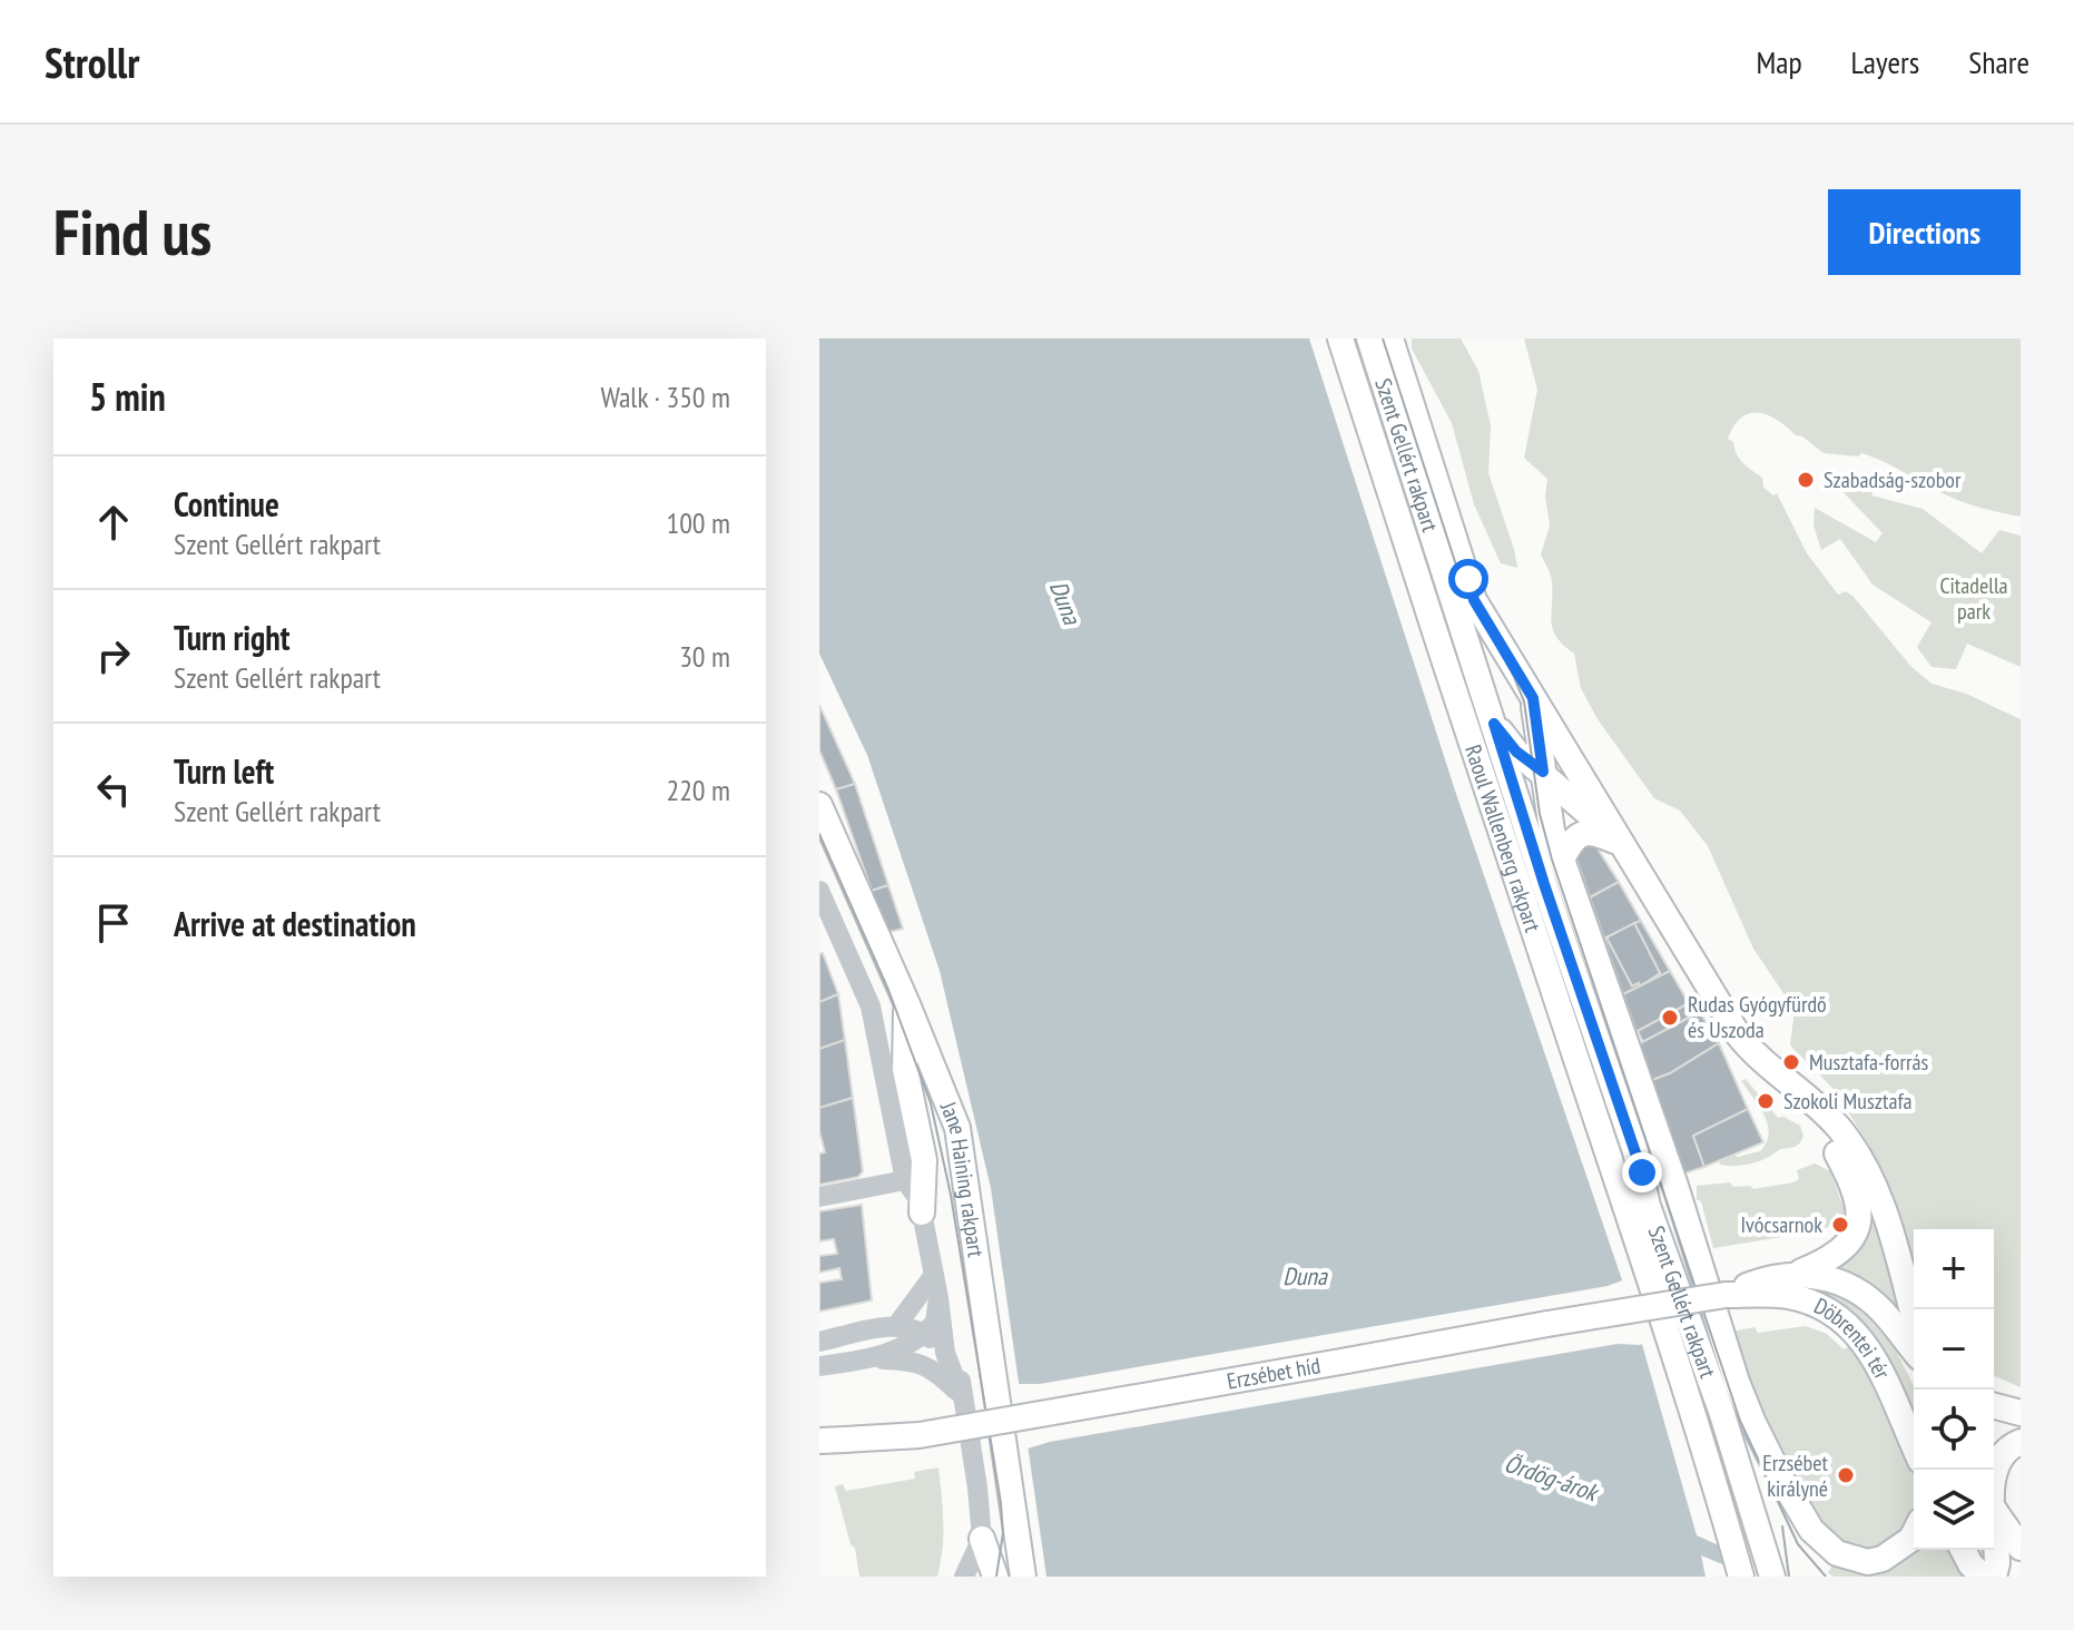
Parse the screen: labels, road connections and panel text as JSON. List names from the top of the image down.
{
  "streets": {
    "main road": [
      "Szent Gellért rakpart",
      "Raoul Wallenberg rakpart",
      "Jane Haining rakpart",
      "Döbrentei tér",
      "Erzsébet híd"
    ]
  },
  "crossings": [
    ["Döbrentei tér", "Erzsébet híd"]
  ],
  "water": ["Duna", "Ördög-árok"],
  "parks": ["Citadella park"],
  "places": [
    "Szabadság-szobor",
    "Rudas Gyógyfürdő és Uszoda",
    "Musztafa-forrás",
    "Szokoli Musztafa",
    "Ivócsarnok",
    "Erzsébet királyné"
  ],
  "page": {
    "header": "Strollr",
    "nav": ["Map", "Layers", "Share"],
    "buttons": "Directions",
    "title": "Find us",
    "heading": ["5 min", "Walk · 350 m"],
    "list": [
      ["Continue", "Szent Gellért rakpart", "100 m"],
      ["Turn right", "Szent Gellért rakpart", "30 m"],
      ["Turn left", "Szent Gellért rakpart", "220 m"],
      "Arrive at destination"
    ],
    "map_buttons": ["+", "−"]
  }
}
